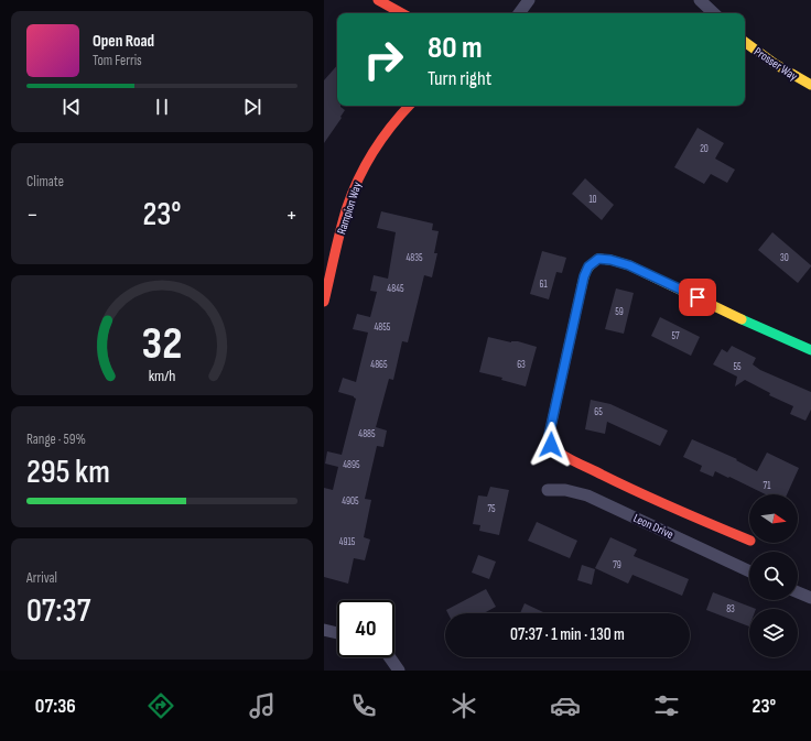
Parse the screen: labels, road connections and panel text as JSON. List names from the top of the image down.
{
  "streets": {
    "street": ["Prosser Way", "Rampion Way", "Leon Drive"]
  },
  "house_numbers": [
    "20",
    "10",
    "4835",
    "30",
    "61",
    "4845",
    "59",
    "4855",
    "57",
    "4865",
    "63",
    "55",
    "65",
    "4885",
    "4895",
    "71",
    "4905",
    "75",
    "4915",
    "79",
    "83"
  ],
  "north": "right",
  "page": {
    "turn": ["80 m", "Turn right"],
    "song": ["Open Road", "Tom Ferris"],
    "tile": [
      "Climate",
      ["Range · 59%", "295 km"],
      ["Arrival", "07:37"]
    ],
    "heat": ["−", "23°", "+"],
    "limit": "40",
    "trip": "07:37 · 1 min · 130 m",
    "tabs": ["07:36", "23°"],
    "gauge": ["32", "km/h"]
  }
}
